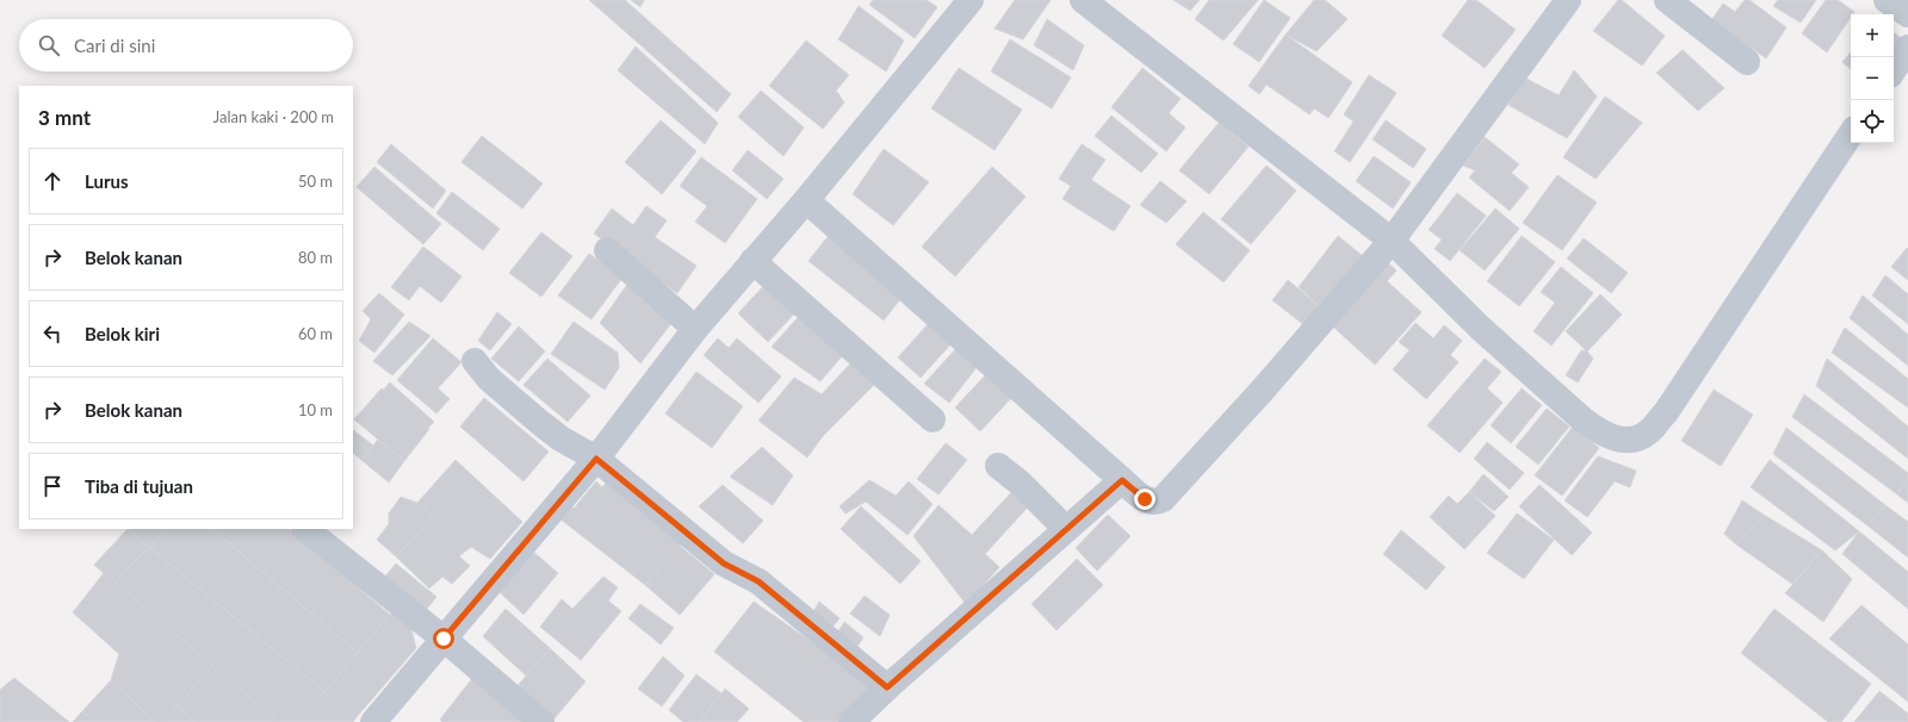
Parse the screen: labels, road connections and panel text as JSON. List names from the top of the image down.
{
  "page": {
    "map_buttons": ["+", "−"],
    "search": "Cari di sini",
    "heading": ["3 mnt", "Jalan kaki · 200 m"],
    "list": [
      ["Lurus", "50 m"],
      ["Belok kanan", "80 m"],
      ["Belok kiri", "60 m"],
      ["Belok kanan", "10 m"],
      "Tiba di tujuan"
    ]
  }
}
